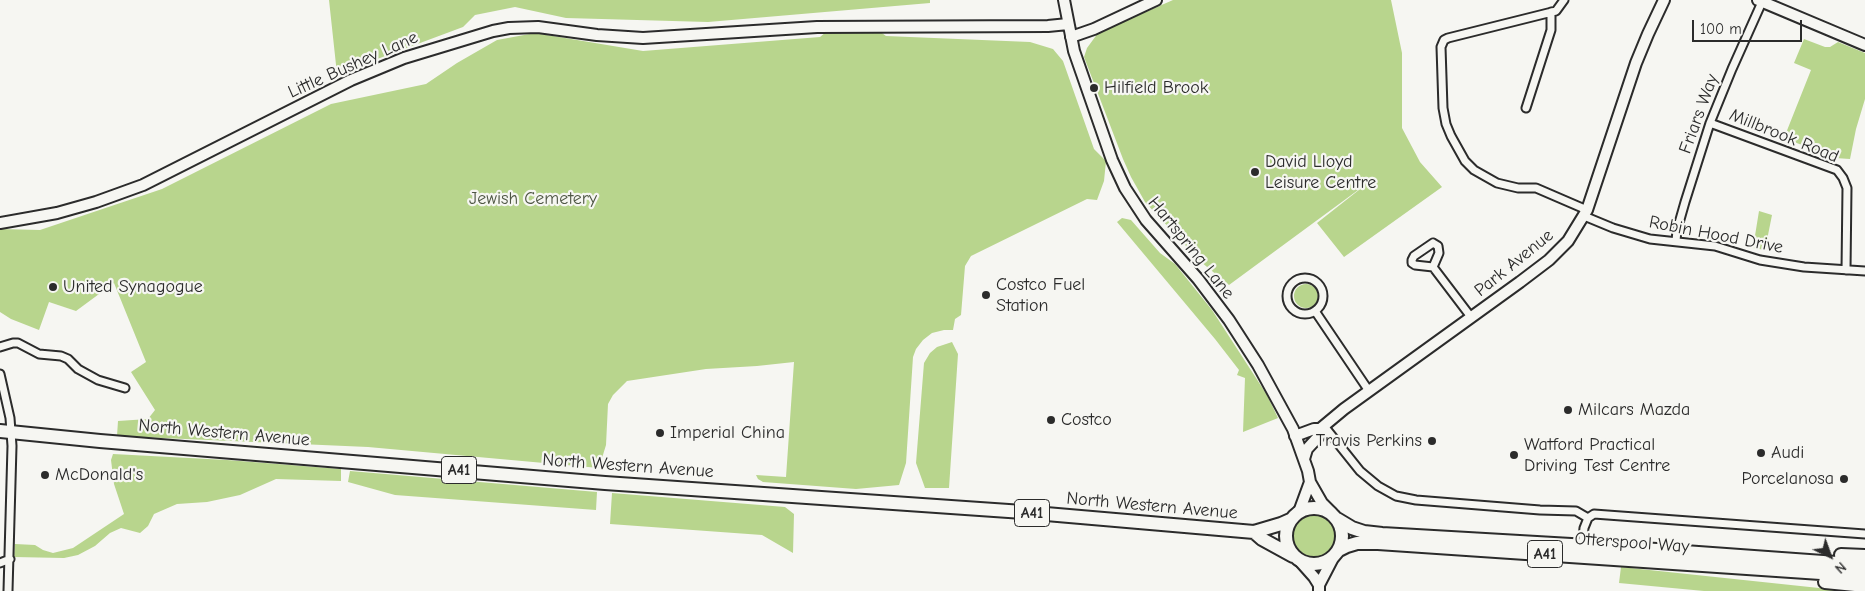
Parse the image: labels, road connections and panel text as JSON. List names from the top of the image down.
{
  "streets": {
    "highway": ["North Western Avenue", "A41", "Otterspool Way"],
    "street": [
      "Little Bushey Lane",
      "Friars Way",
      "Millbrook Road",
      "Robin Hood Drive",
      "Hartspring Lane",
      "Park Avenue"
    ]
  },
  "crossings": [
    ["Little Bushey Lane", "Hartspring Lane"],
    ["Friars Way", "Millbrook Road"],
    ["Friars Way", "Robin Hood Drive"],
    ["Millbrook Road", "Robin Hood Drive"],
    ["Robin Hood Drive", "Park Avenue"],
    ["Hartspring Lane", "Park Avenue"],
    ["Hartspring Lane", "North Western Avenue"],
    ["Hartspring Lane", "Otterspool Way"],
    ["Park Avenue", "Otterspool Way"],
    ["North Western Avenue", "Otterspool Way"]
  ],
  "parks": ["Jewish Cemetery"],
  "places": [
    "Hilfield Brook",
    "David Lloyd Leisure Centre",
    "United Synagogue",
    "Costco Fuel Station",
    "Milcars Mazda",
    "Costco",
    "Imperial China",
    "Travis Perkins",
    "Audi",
    "Watford Practical Driving Test Centre",
    "McDonald's",
    "Porcelanosa"
  ],
  "scale_bar": "100 m",
  "north": "bottom right"
}
